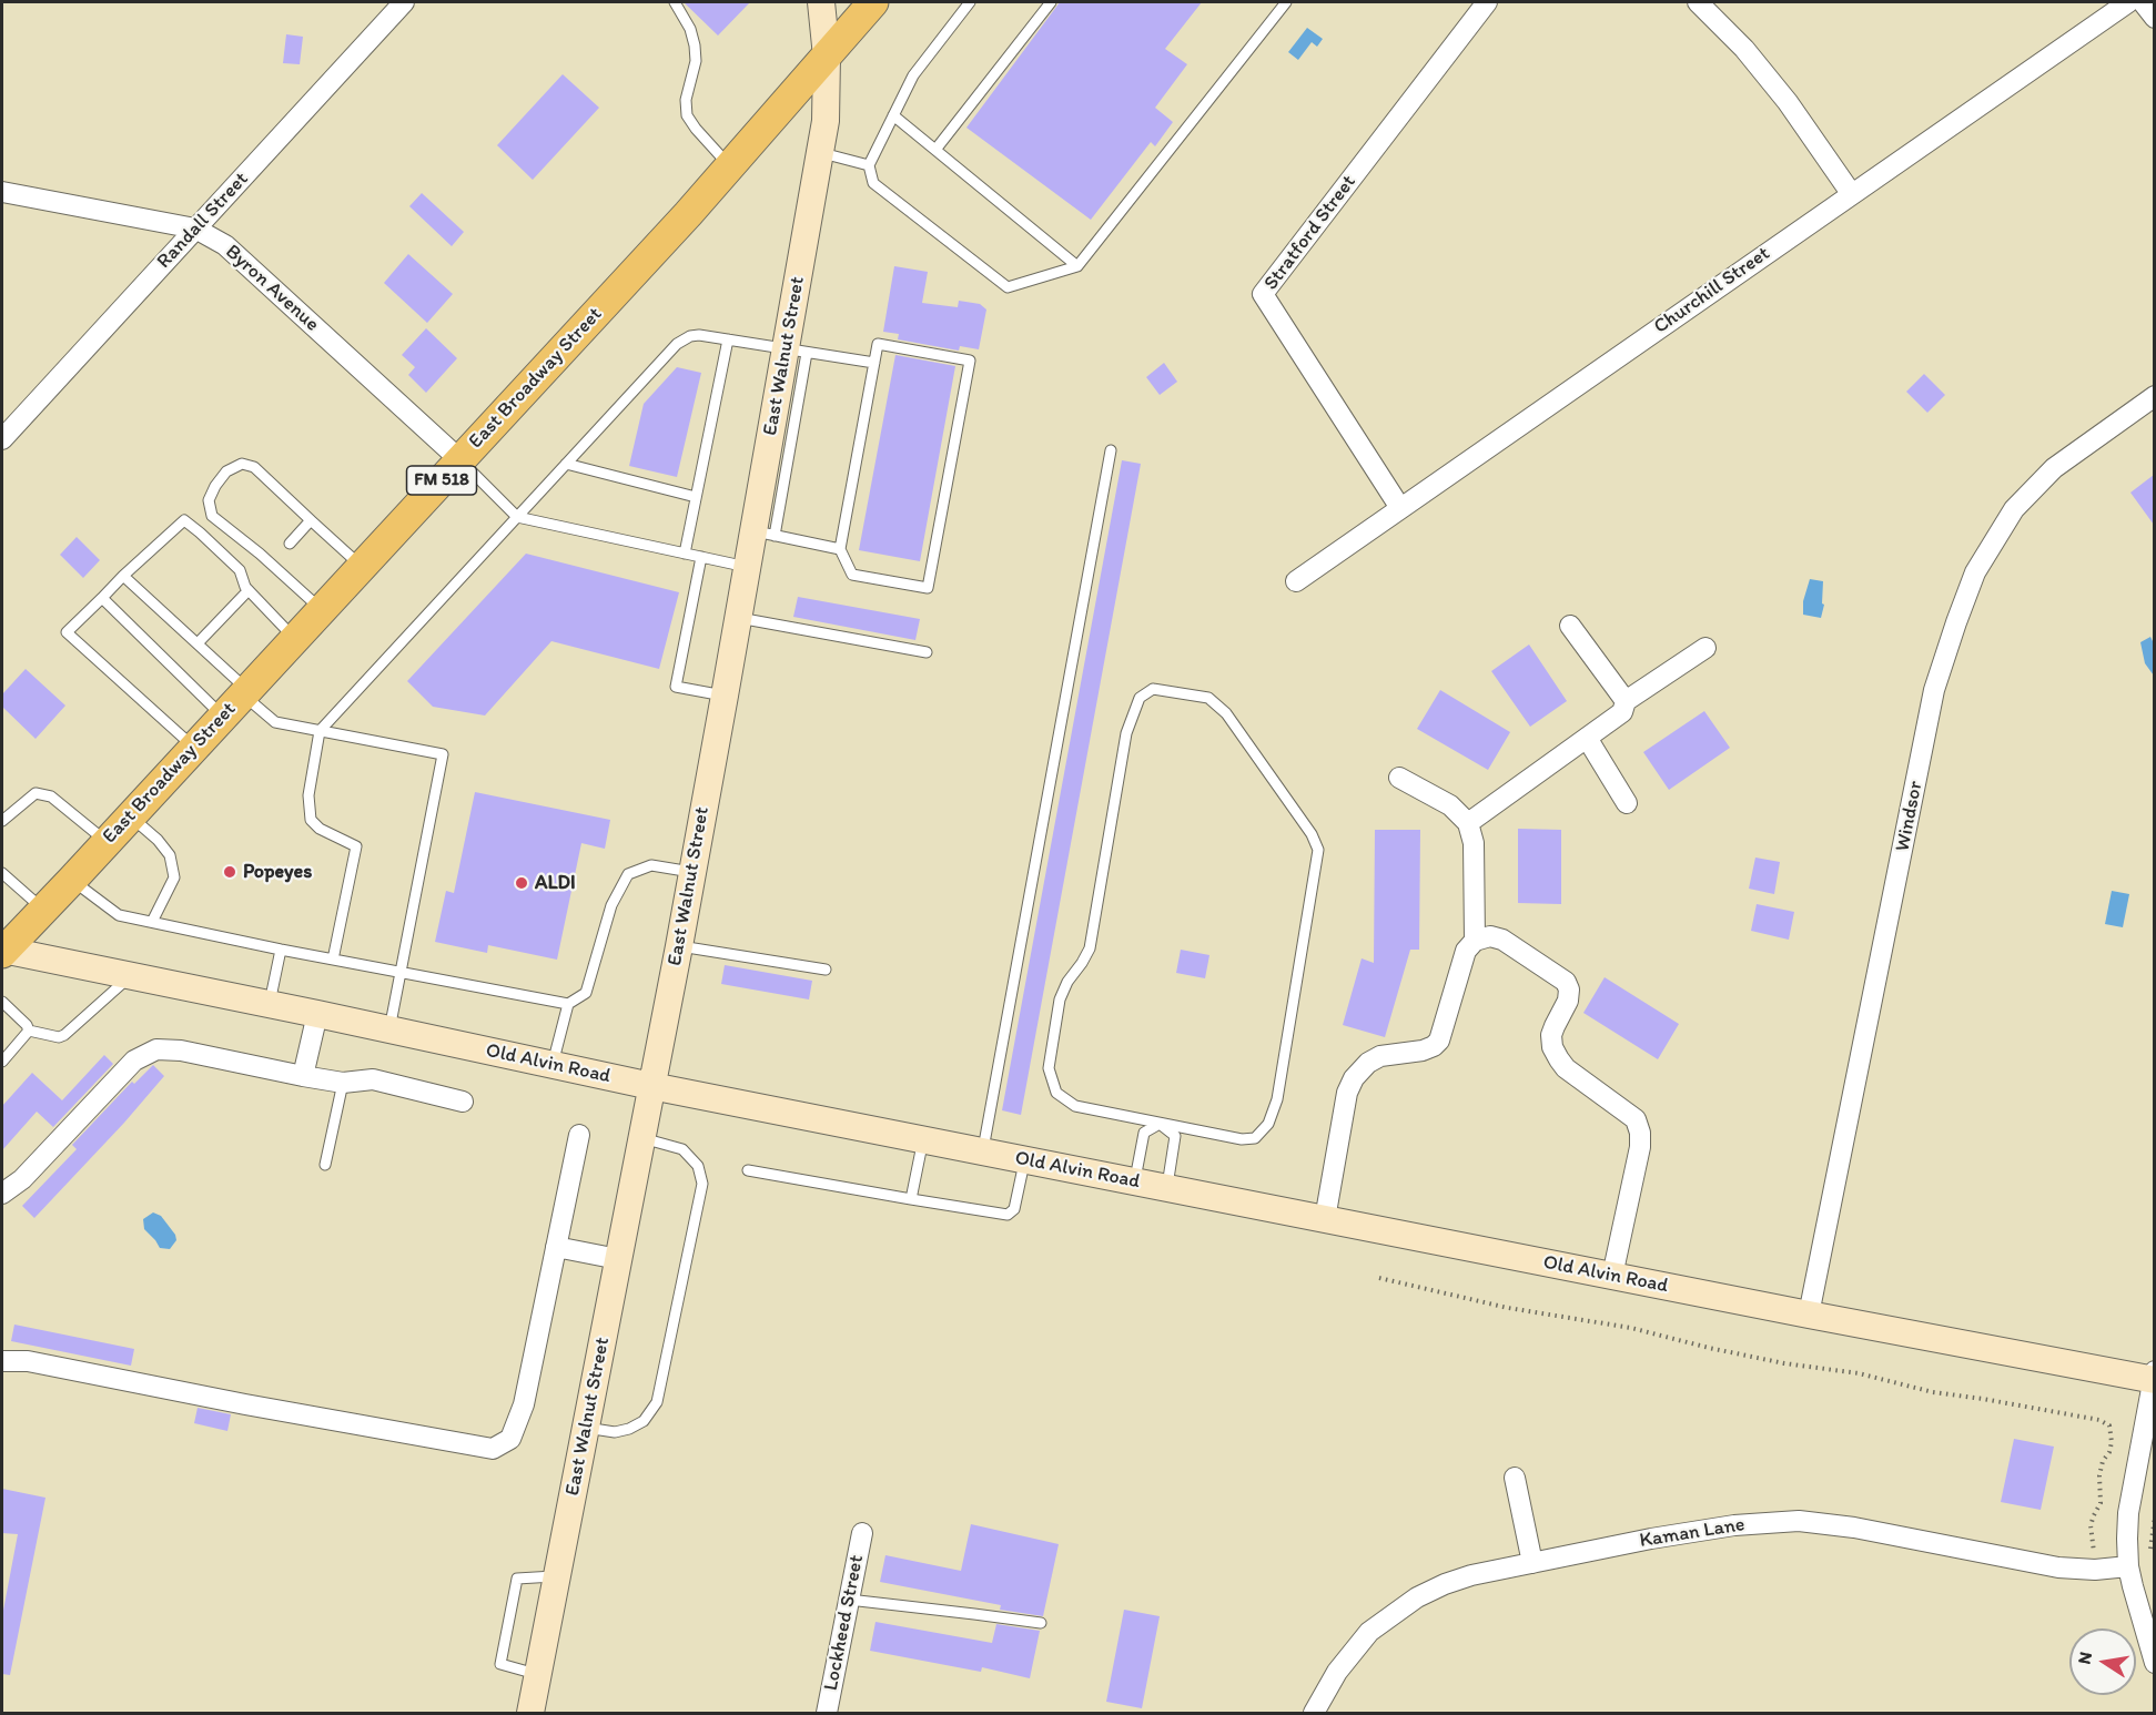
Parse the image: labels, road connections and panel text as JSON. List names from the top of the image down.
{
  "streets": {
    "main road": ["East Broadway Street", "FM 518"],
    "street": [
      "Randall Street",
      "Stratford Street",
      "Byron Avenue",
      "Churchill Street",
      "East Walnut Street",
      "Windsor",
      "Old Alvin Road",
      "Kaman Lane",
      "Lockheed Street"
    ]
  },
  "crossings": [
    ["Randall Street", "Byron Avenue"],
    ["Stratford Street", "Churchill Street"],
    ["Byron Avenue", "East Broadway Street"],
    ["East Walnut Street", "East Broadway Street"],
    ["East Walnut Street", "Old Alvin Road"],
    ["East Broadway Street", "Old Alvin Road"],
    ["Windsor", "Old Alvin Road"]
  ],
  "places": ["Popeyes", "ALDI"],
  "north": "left"
}
